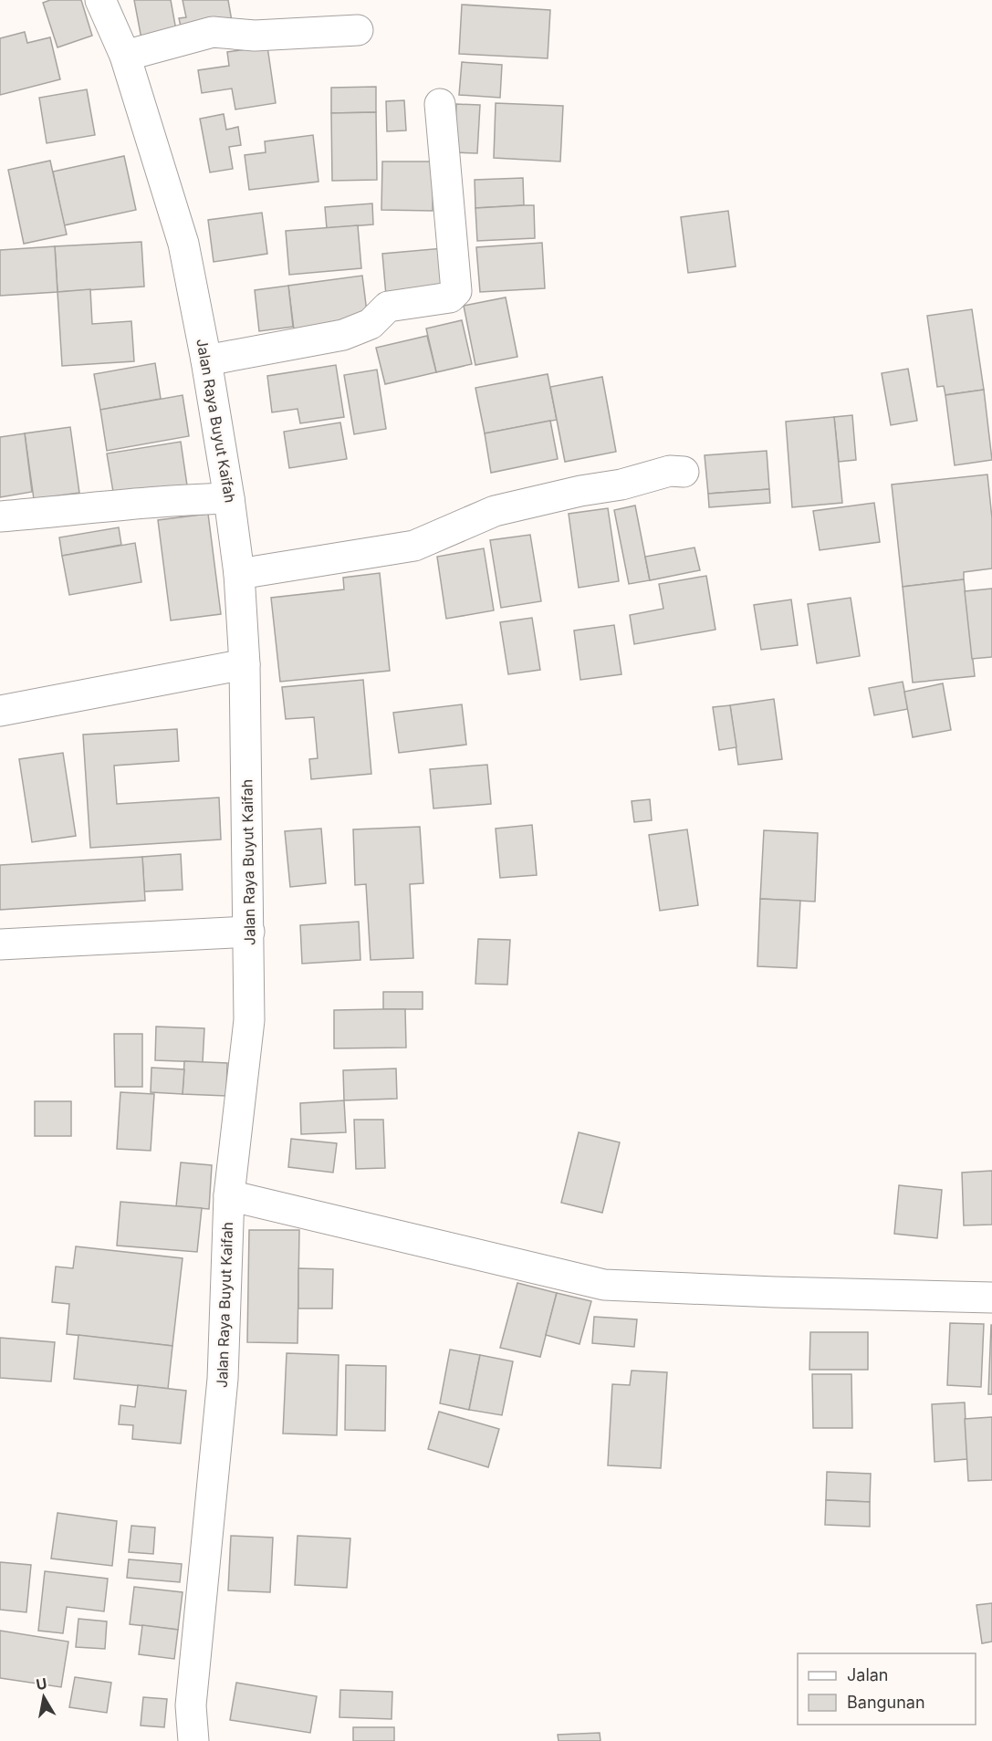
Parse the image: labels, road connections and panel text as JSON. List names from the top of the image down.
{
  "streets": {
    "street": ["Jalan Raya Buyut Kaifah"]
  },
  "legend": ["Jalan", "Bangunan"],
  "north": "top"
}
